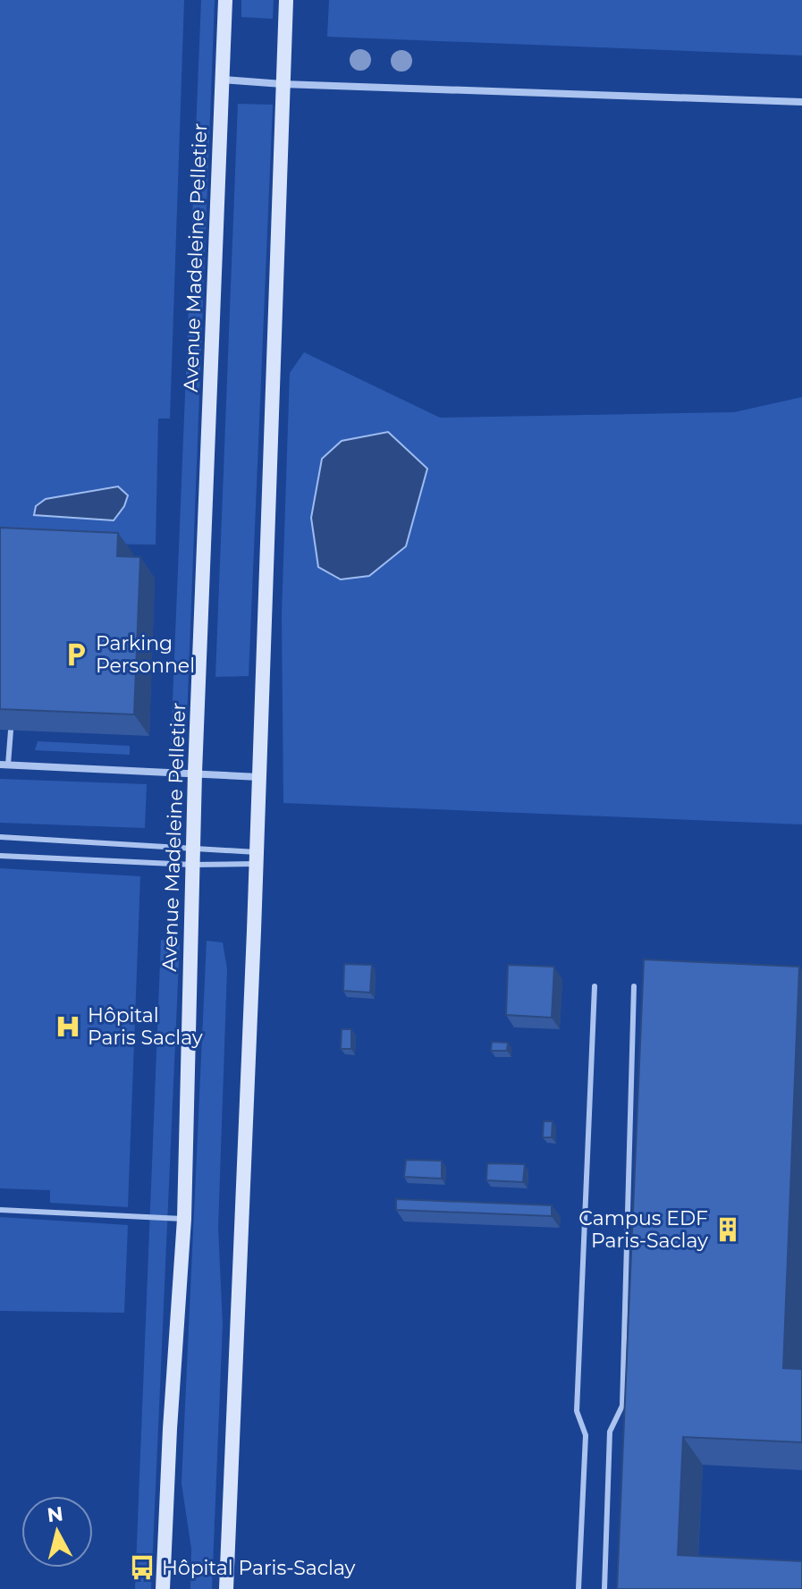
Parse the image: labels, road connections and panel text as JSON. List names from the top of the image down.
{
  "streets": {
    "street": ["Avenue Madeleine Pelletier"]
  },
  "places": {
    "parking": ["Parking Personnel"],
    "hospital": ["Hôpital Paris Saclay"],
    "building": ["Campus EDF Paris-Saclay"],
    "bus stop": ["Hôpital Paris-Saclay"]
  },
  "north": "top"
}
